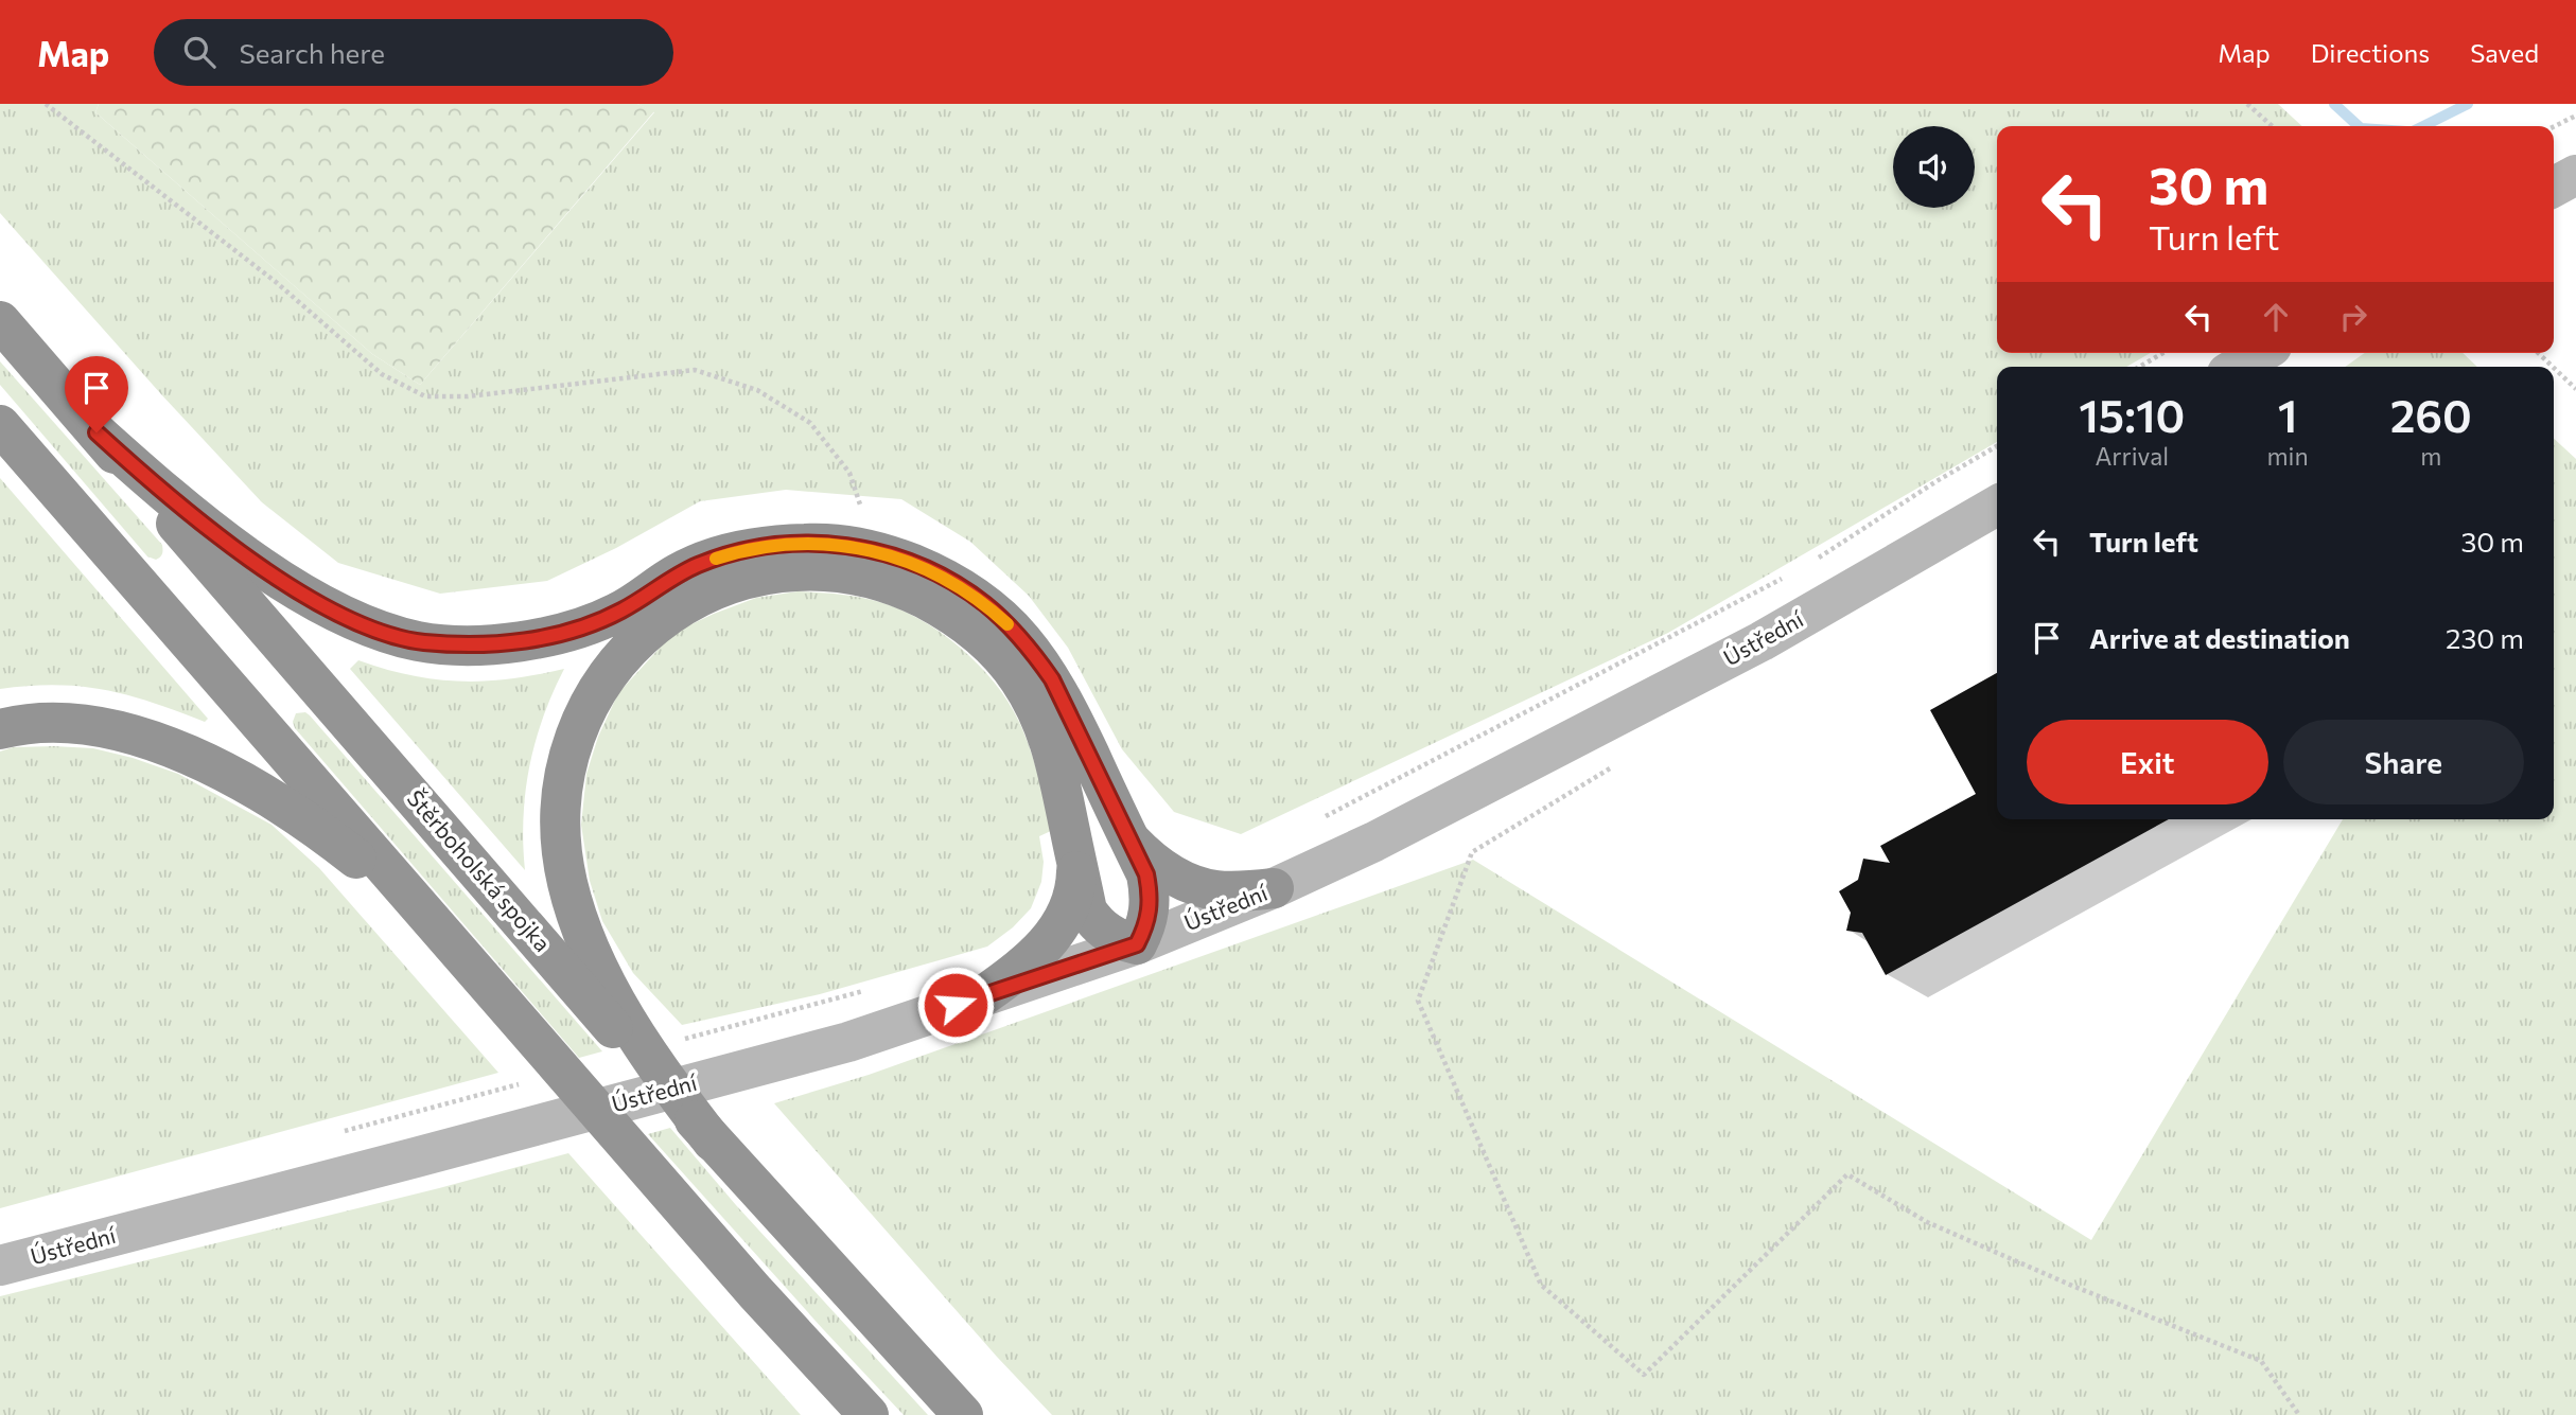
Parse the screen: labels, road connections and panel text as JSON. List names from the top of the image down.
{
  "streets": {
    "highway": ["Štěrboholská spojka"],
    "street": ["Ústřední"]
  },
  "page": {
    "header": "Map",
    "search": "Search here",
    "nav": ["Map", "Directions", "Saved"],
    "turn": ["30 m", "Turn left"],
    "eta": [
      "15:10",
      "Arrival",
      "1",
      "min",
      "260",
      "m"
    ],
    "list": [
      {
        "name": "Turn left",
        "value": "30 m"
      },
      {
        "name": "Arrive at destination",
        "value": "230 m"
      }
    ],
    "buttons": ["Exit", "Share"]
  }
}
